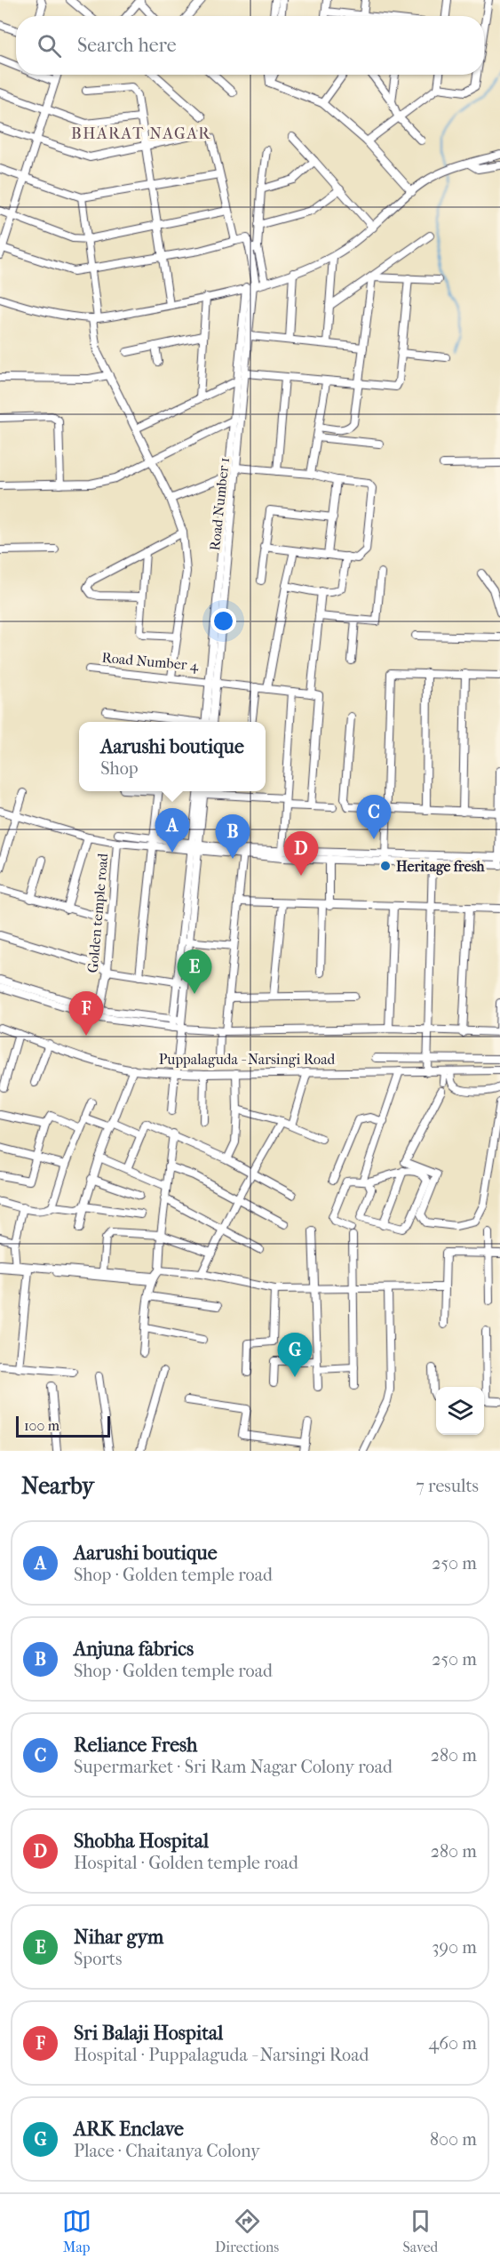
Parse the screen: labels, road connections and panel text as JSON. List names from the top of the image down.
{
  "streets": {
    "street": [
      "Road Number 1",
      "Road Number 4",
      "Golden temple road",
      "Puppalaguda - Narsingi Road"
    ]
  },
  "crossings": [
    ["Road Number 1", "Road Number 4"]
  ],
  "districts": ["BHARAT NAGAR"],
  "places": ["Heritage fresh"],
  "scale_bar": "100 m",
  "page": {
    "search": "Search here",
    "popup": ["Aarushi boutique", "Shop"],
    "pins": [
      "C",
      "A",
      "B",
      "D",
      "E",
      "F",
      "G"
    ],
    "scale": "100 m",
    "heading": ["Nearby", "7 results"],
    "list": [
      {
        "mark": "A",
        "name": "Aarushi boutique",
        "note": "Shop · Golden temple road",
        "value": "250 m"
      },
      {
        "mark": "B",
        "name": "Anjuna fabrics",
        "note": "Shop · Golden temple road",
        "value": "250 m"
      },
      {
        "mark": "C",
        "name": "Reliance Fresh",
        "note": "Supermarket · Sri Ram Nagar Colony road",
        "value": "280 m"
      },
      {
        "mark": "D",
        "name": "Shobha Hospital",
        "note": "Hospital · Golden temple road",
        "value": "280 m"
      },
      {
        "mark": "E",
        "name": "Nihar gym",
        "note": "Sports",
        "value": "390 m"
      },
      {
        "mark": "F",
        "name": "Sri Balaji Hospital",
        "note": "Hospital · Puppalaguda - Narsingi Road",
        "value": "460 m"
      },
      {
        "mark": "G",
        "name": "ARK Enclave",
        "note": "Place · Chaitanya Colony",
        "value": "800 m"
      }
    ],
    "nav": ["Map", "Directions", "Saved"]
  }
}
